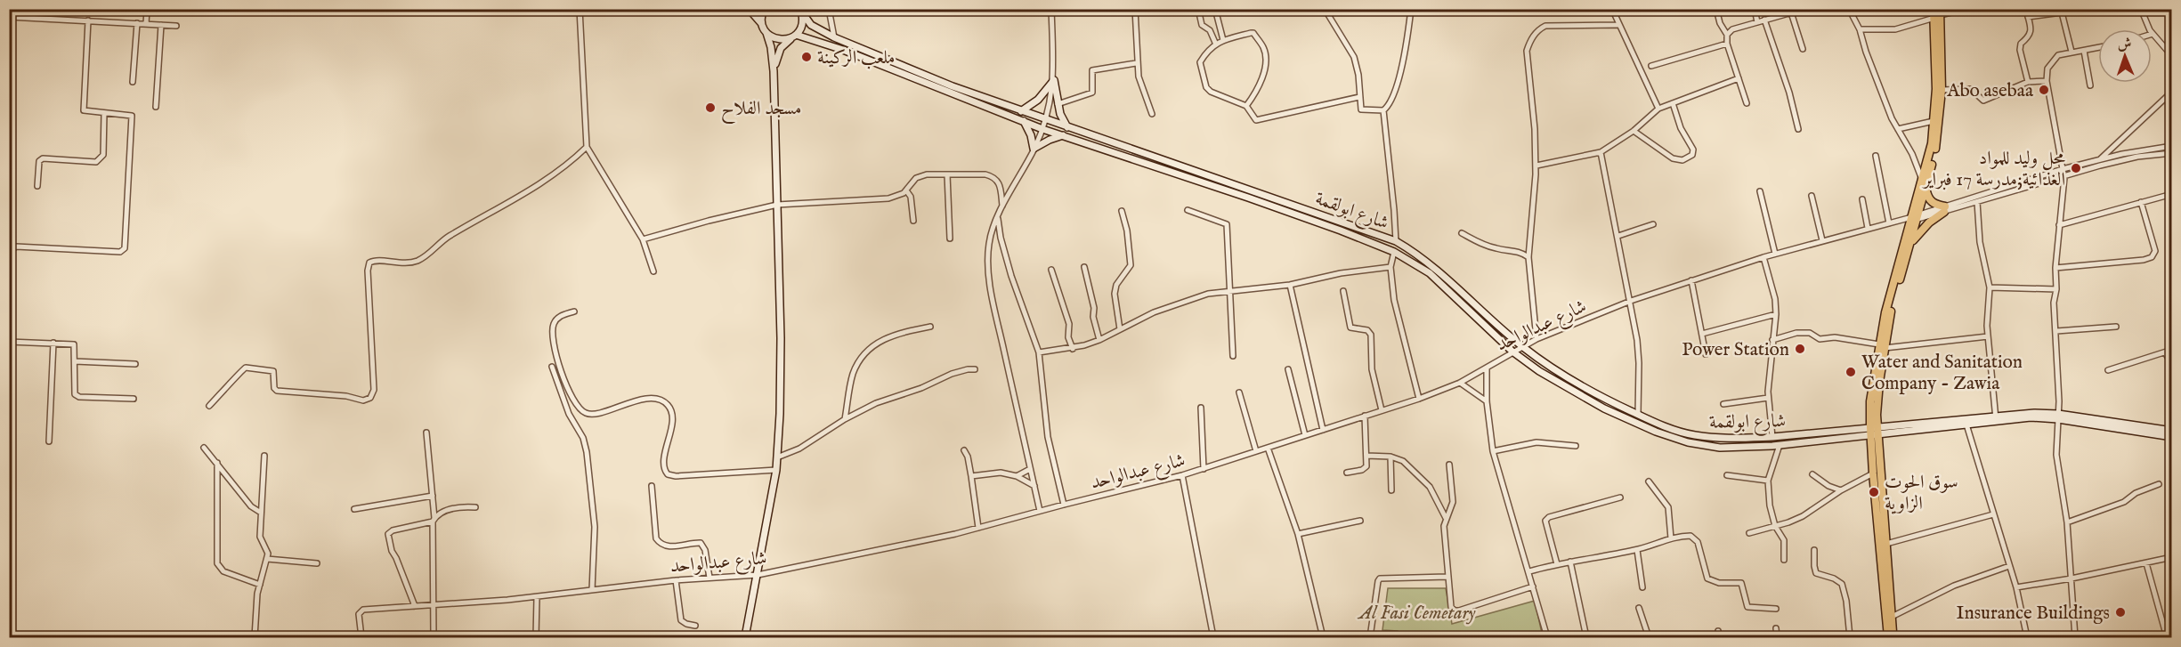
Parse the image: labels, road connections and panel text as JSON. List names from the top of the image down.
{
  "streets": {
    "street": ["شارع ابولقمة", "شارع عبدالواحد"]
  },
  "crossings": [
    ["شارع ابولقمة", "شارع عبدالواحد"]
  ],
  "parks": ["Al Fasi Cemetary"],
  "places": [
    "ملعب الركينة",
    "Abo asebaa",
    "مسجد الفلاح",
    "محل وليد للمواد الغذائية;مدرسة 17 فبراير",
    "Power Station",
    "Water and Sanitation Company - Zawia",
    "سوق الحوت الزاوية",
    "Insurance Buildings"
  ],
  "north": "top"
}
